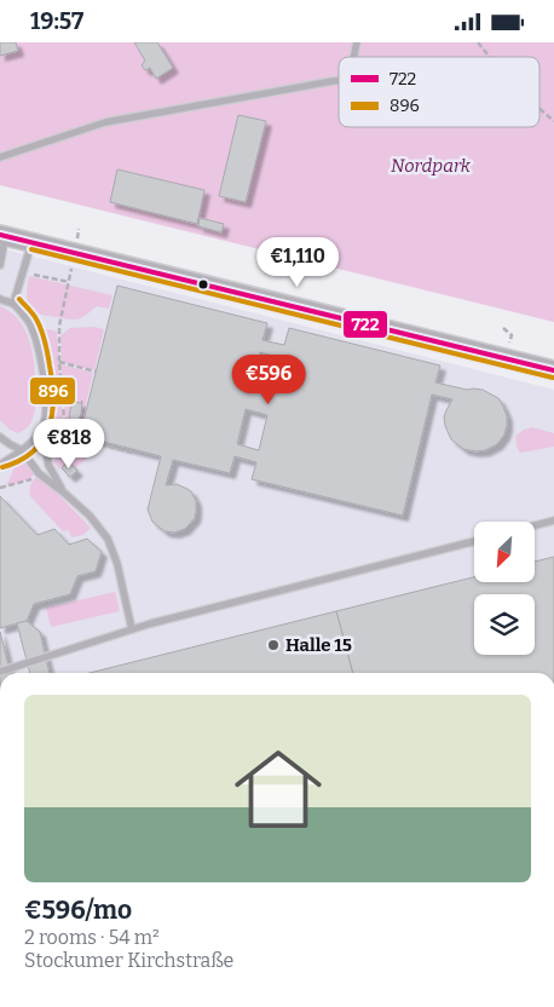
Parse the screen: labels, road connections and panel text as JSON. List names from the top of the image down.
{
  "parks": ["Nordpark"],
  "places": ["Halle 15"],
  "lines": ["transit line 722", "transit line 896"],
  "legend": ["722", "896"],
  "north": "bottom left",
  "page": {
    "status": "19:57",
    "price": ["€1,110", "€596", "€818"],
    "list": [
      {
        "name": "€596/mo",
        "note": "2 rooms · 54 m² · Stockumer Kirchstraße"
      }
    ]
  }
}
